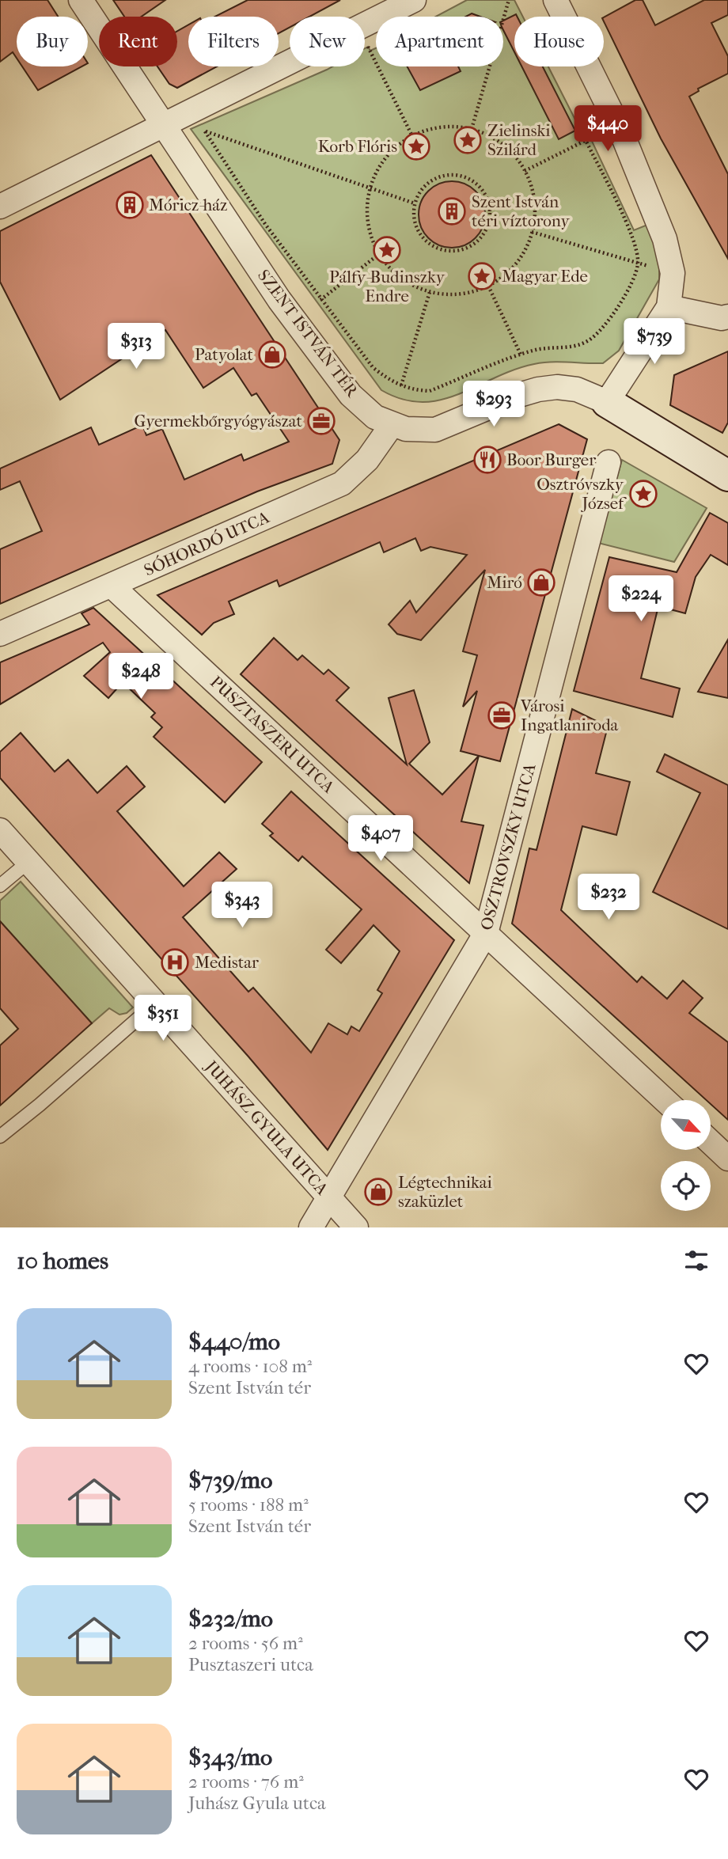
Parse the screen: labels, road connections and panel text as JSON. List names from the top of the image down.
{
  "streets": {
    "street": [
      "SZENT ISTVÁN TÉR",
      "SÓHORDÓ UTCA",
      "PUSZTASZERI UTCA",
      "OSZTROVSZKY UTCA",
      "JUHÁSZ GYULA UTCA"
    ]
  },
  "crossings": [
    ["SZENT ISTVÁN TÉR", "SÓHORDÓ UTCA"],
    ["SÓHORDÓ UTCA", "PUSZTASZERI UTCA"],
    ["PUSZTASZERI UTCA", "OSZTROVSZKY UTCA"],
    ["OSZTROVSZKY UTCA", "JUHÁSZ GYULA UTCA"]
  ],
  "places": {
    "place": [
      "Zielinski Szilárd",
      "Korb Flóris",
      "Pálfy-Budinszky Endre",
      "Magyar Ede",
      "Osztróvszky József"
    ],
    "building": ["Móricz-ház", "Szent István téri víztorony"],
    "shop": ["Patyolat", "Miró", "Légtechnikai szaküzlet"],
    "office": ["Gyermekbőrgyógyászat", "Városi Ingatlaniroda"],
    "restaurant": ["Boor Burger"],
    "hospital": ["Medistar"]
  },
  "north": "bottom right",
  "page": {
    "chip": [
      "Buy",
      "Rent",
      "Filters",
      "New",
      "Apartment",
      "House"
    ],
    "price": [
      "$440",
      "$739",
      "$313",
      "$293",
      "$224",
      "$248",
      "$407",
      "$232",
      "$343",
      "$351"
    ],
    "heading": "10 homes",
    "list": [
      {
        "name": "$440/mo",
        "note": "4 rooms · 108 m² · Szent István tér"
      },
      {
        "name": "$739/mo",
        "note": "5 rooms · 188 m² · Szent István tér"
      },
      {
        "name": "$232/mo",
        "note": "2 rooms · 56 m² · Pusztaszeri utca"
      },
      {
        "name": "$343/mo",
        "note": "2 rooms · 76 m² · Juhász Gyula utca"
      }
    ]
  }
}
